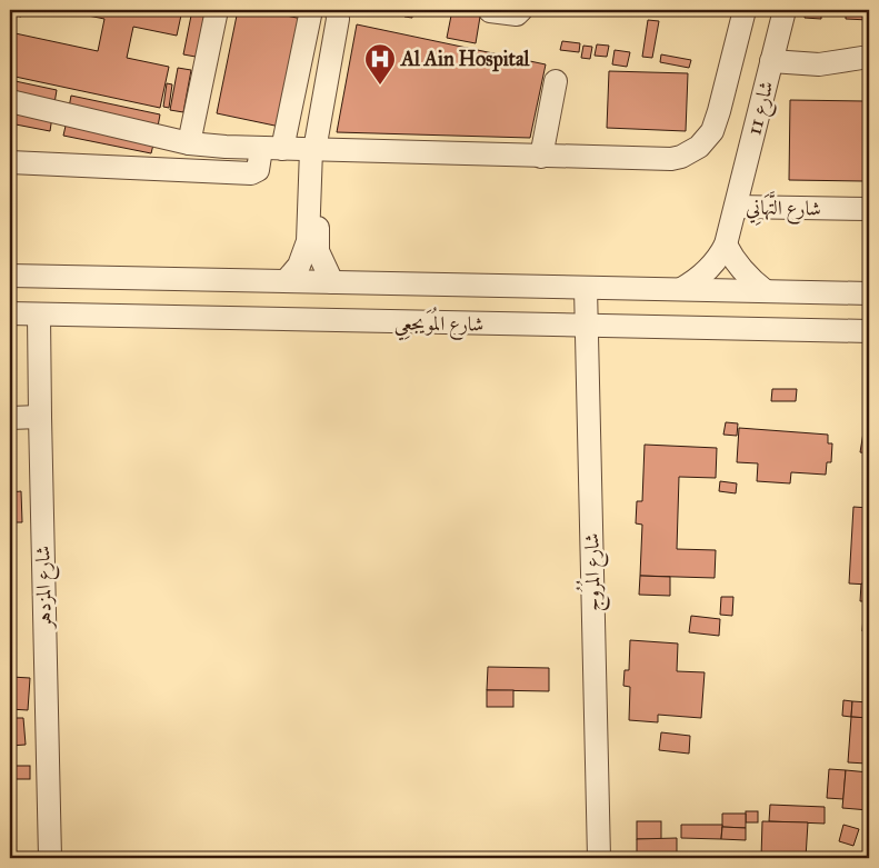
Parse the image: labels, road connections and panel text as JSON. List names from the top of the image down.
{
  "streets": {
    "street": [
      "شارع 11",
      "شارع التَّهَانِي",
      "شارع المُوَيجعِي",
      "شارع المُرُوج",
      "شارع المزدهر"
    ]
  },
  "crossings": [
    ["شارع 11", "شارع التَّهَانِي"],
    ["شارع التَّهَانِي", "شارع المُوَيجعِي"],
    ["شارع المُوَيجعِي", "شارع المُرُوج"],
    ["شارع المُوَيجعِي", "شارع المزدهر"]
  ],
  "places": {
    "hospital": ["Al Ain Hospital"]
  }
}
